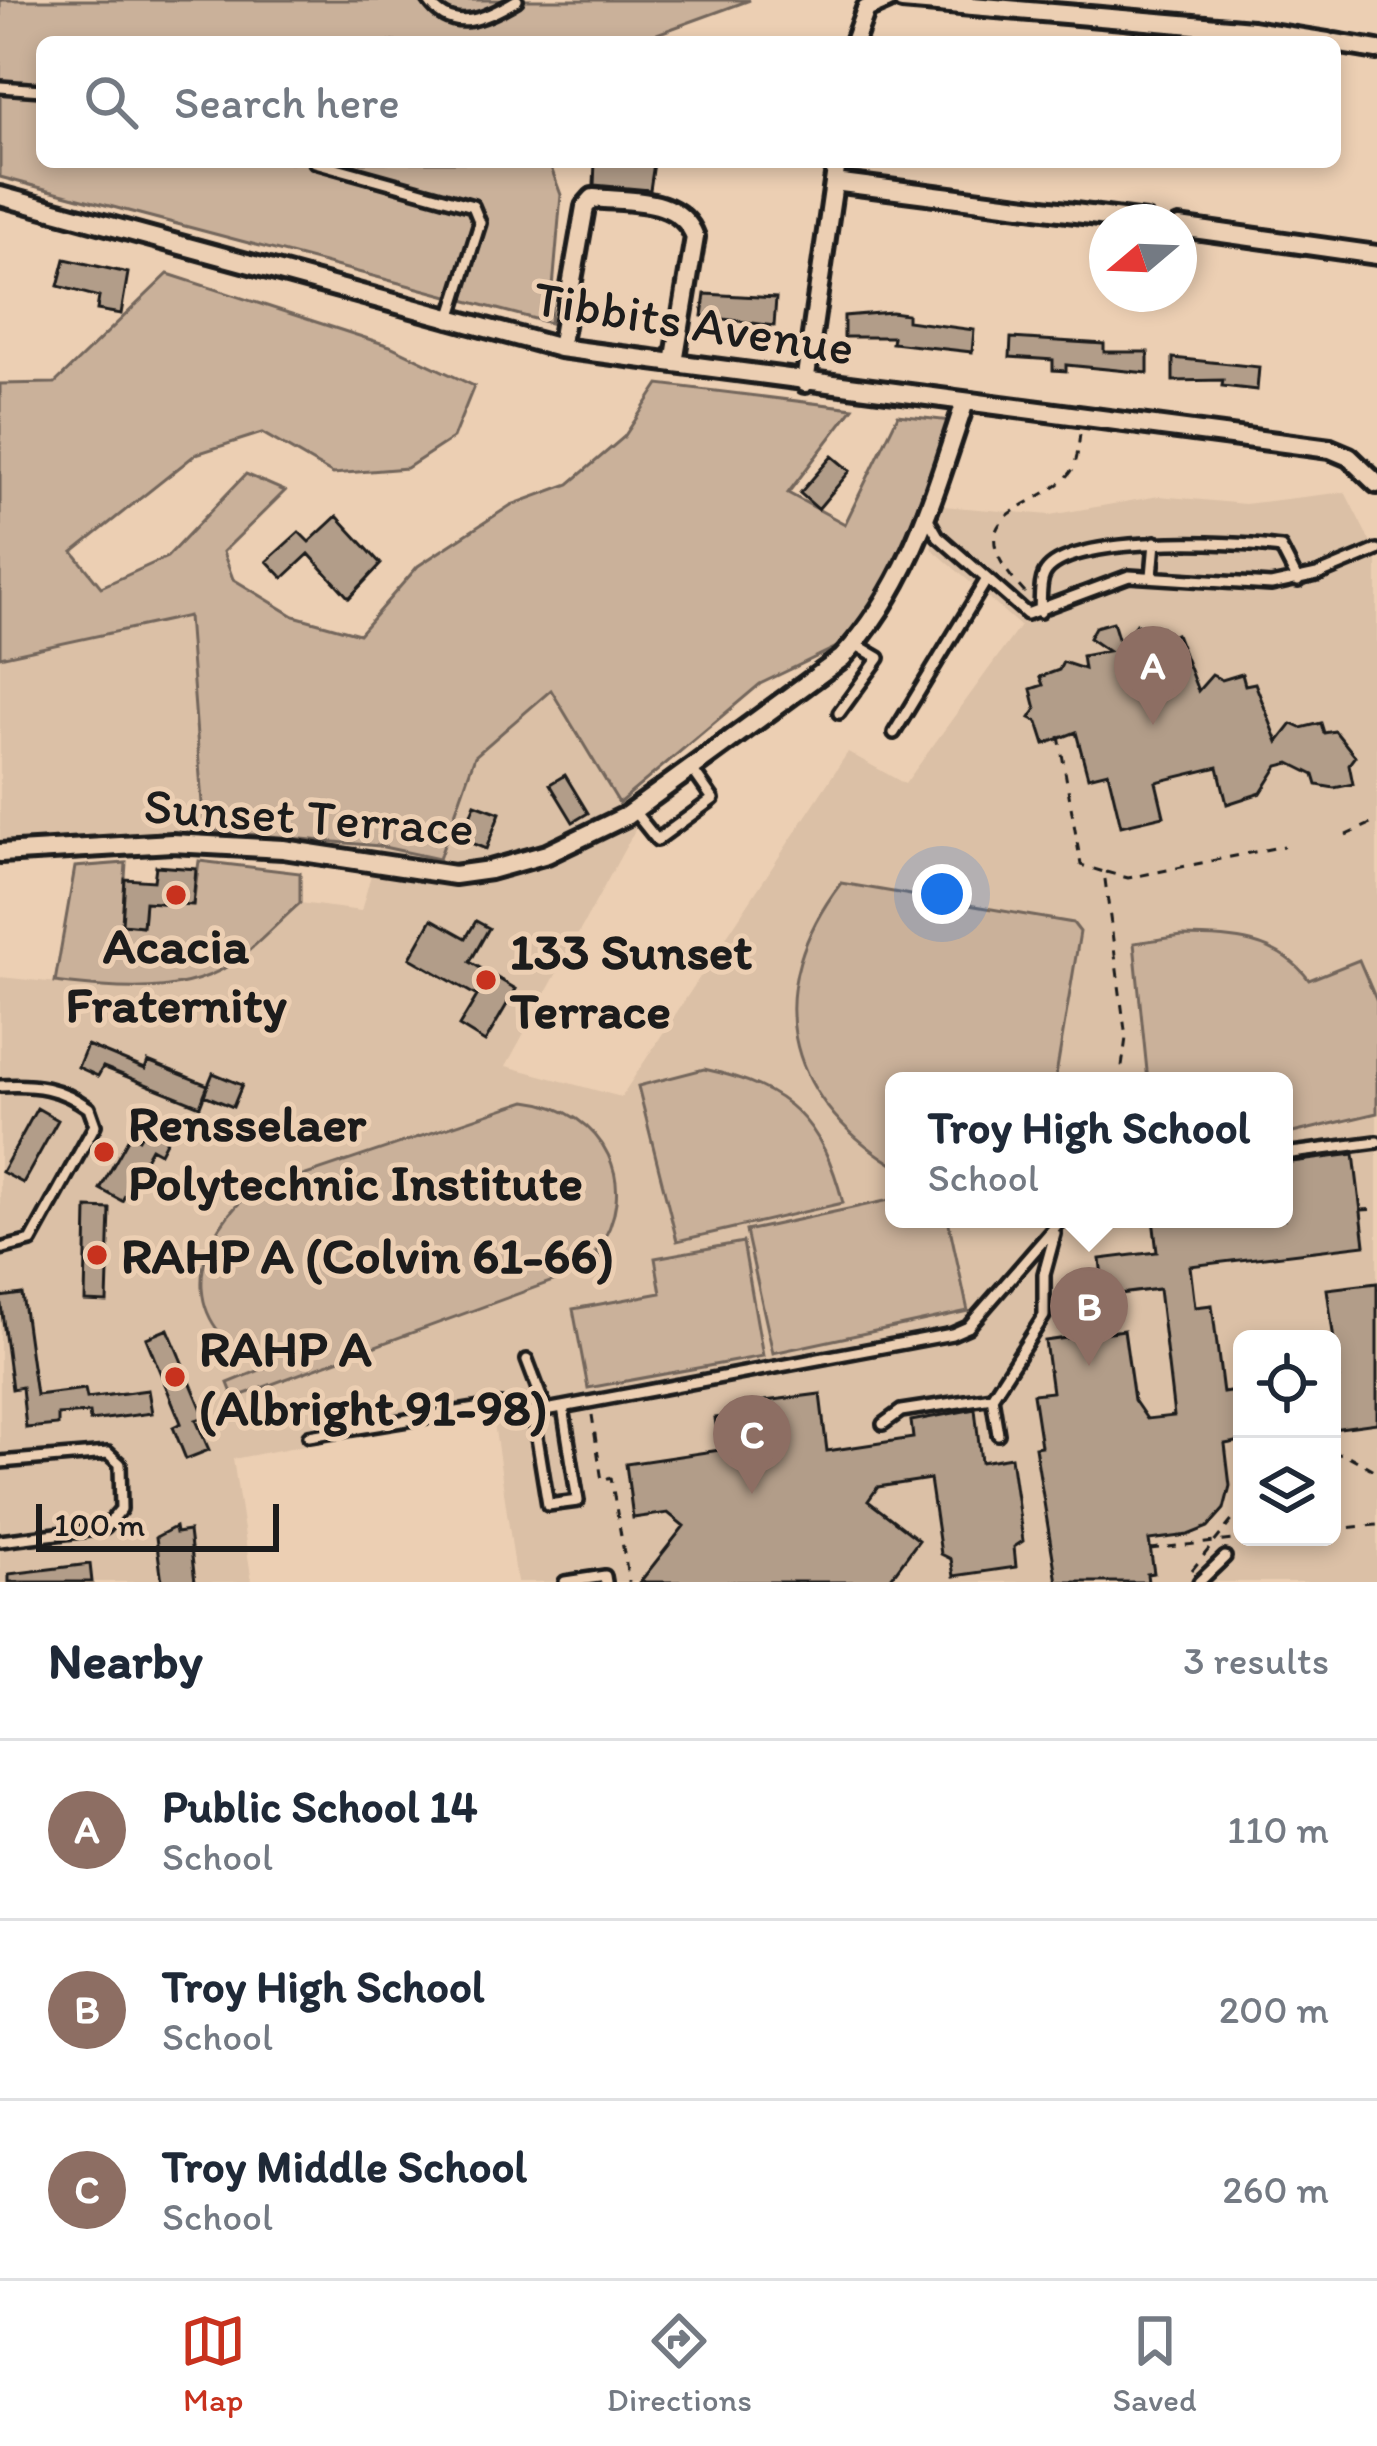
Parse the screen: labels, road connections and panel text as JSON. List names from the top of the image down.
{
  "streets": {
    "street": ["Tibbits Avenue", "Sunset Terrace"]
  },
  "crossings": [
    ["Tibbits Avenue", "Sunset Terrace"]
  ],
  "places": [
    "Acacia Fraternity",
    "133 Sunset Terrace",
    "Rensselaer Polytechnic Institute",
    "RAHP A (Colvin 61-66)",
    "RAHP A (Albright 91-98)"
  ],
  "scale_bar": "100 m",
  "north": "left",
  "page": {
    "search": "Search here",
    "pins": ["A", "B", "C"],
    "popup": ["Troy High School", "School"],
    "scale": "100 m",
    "heading": ["Nearby", "3 results"],
    "list": [
      {
        "mark": "A",
        "name": "Public School 14",
        "note": "School",
        "value": "110 m"
      },
      {
        "mark": "B",
        "name": "Troy High School",
        "note": "School",
        "value": "200 m"
      },
      {
        "mark": "C",
        "name": "Troy Middle School",
        "note": "School",
        "value": "260 m"
      }
    ],
    "nav": ["Map", "Directions", "Saved"]
  }
}
